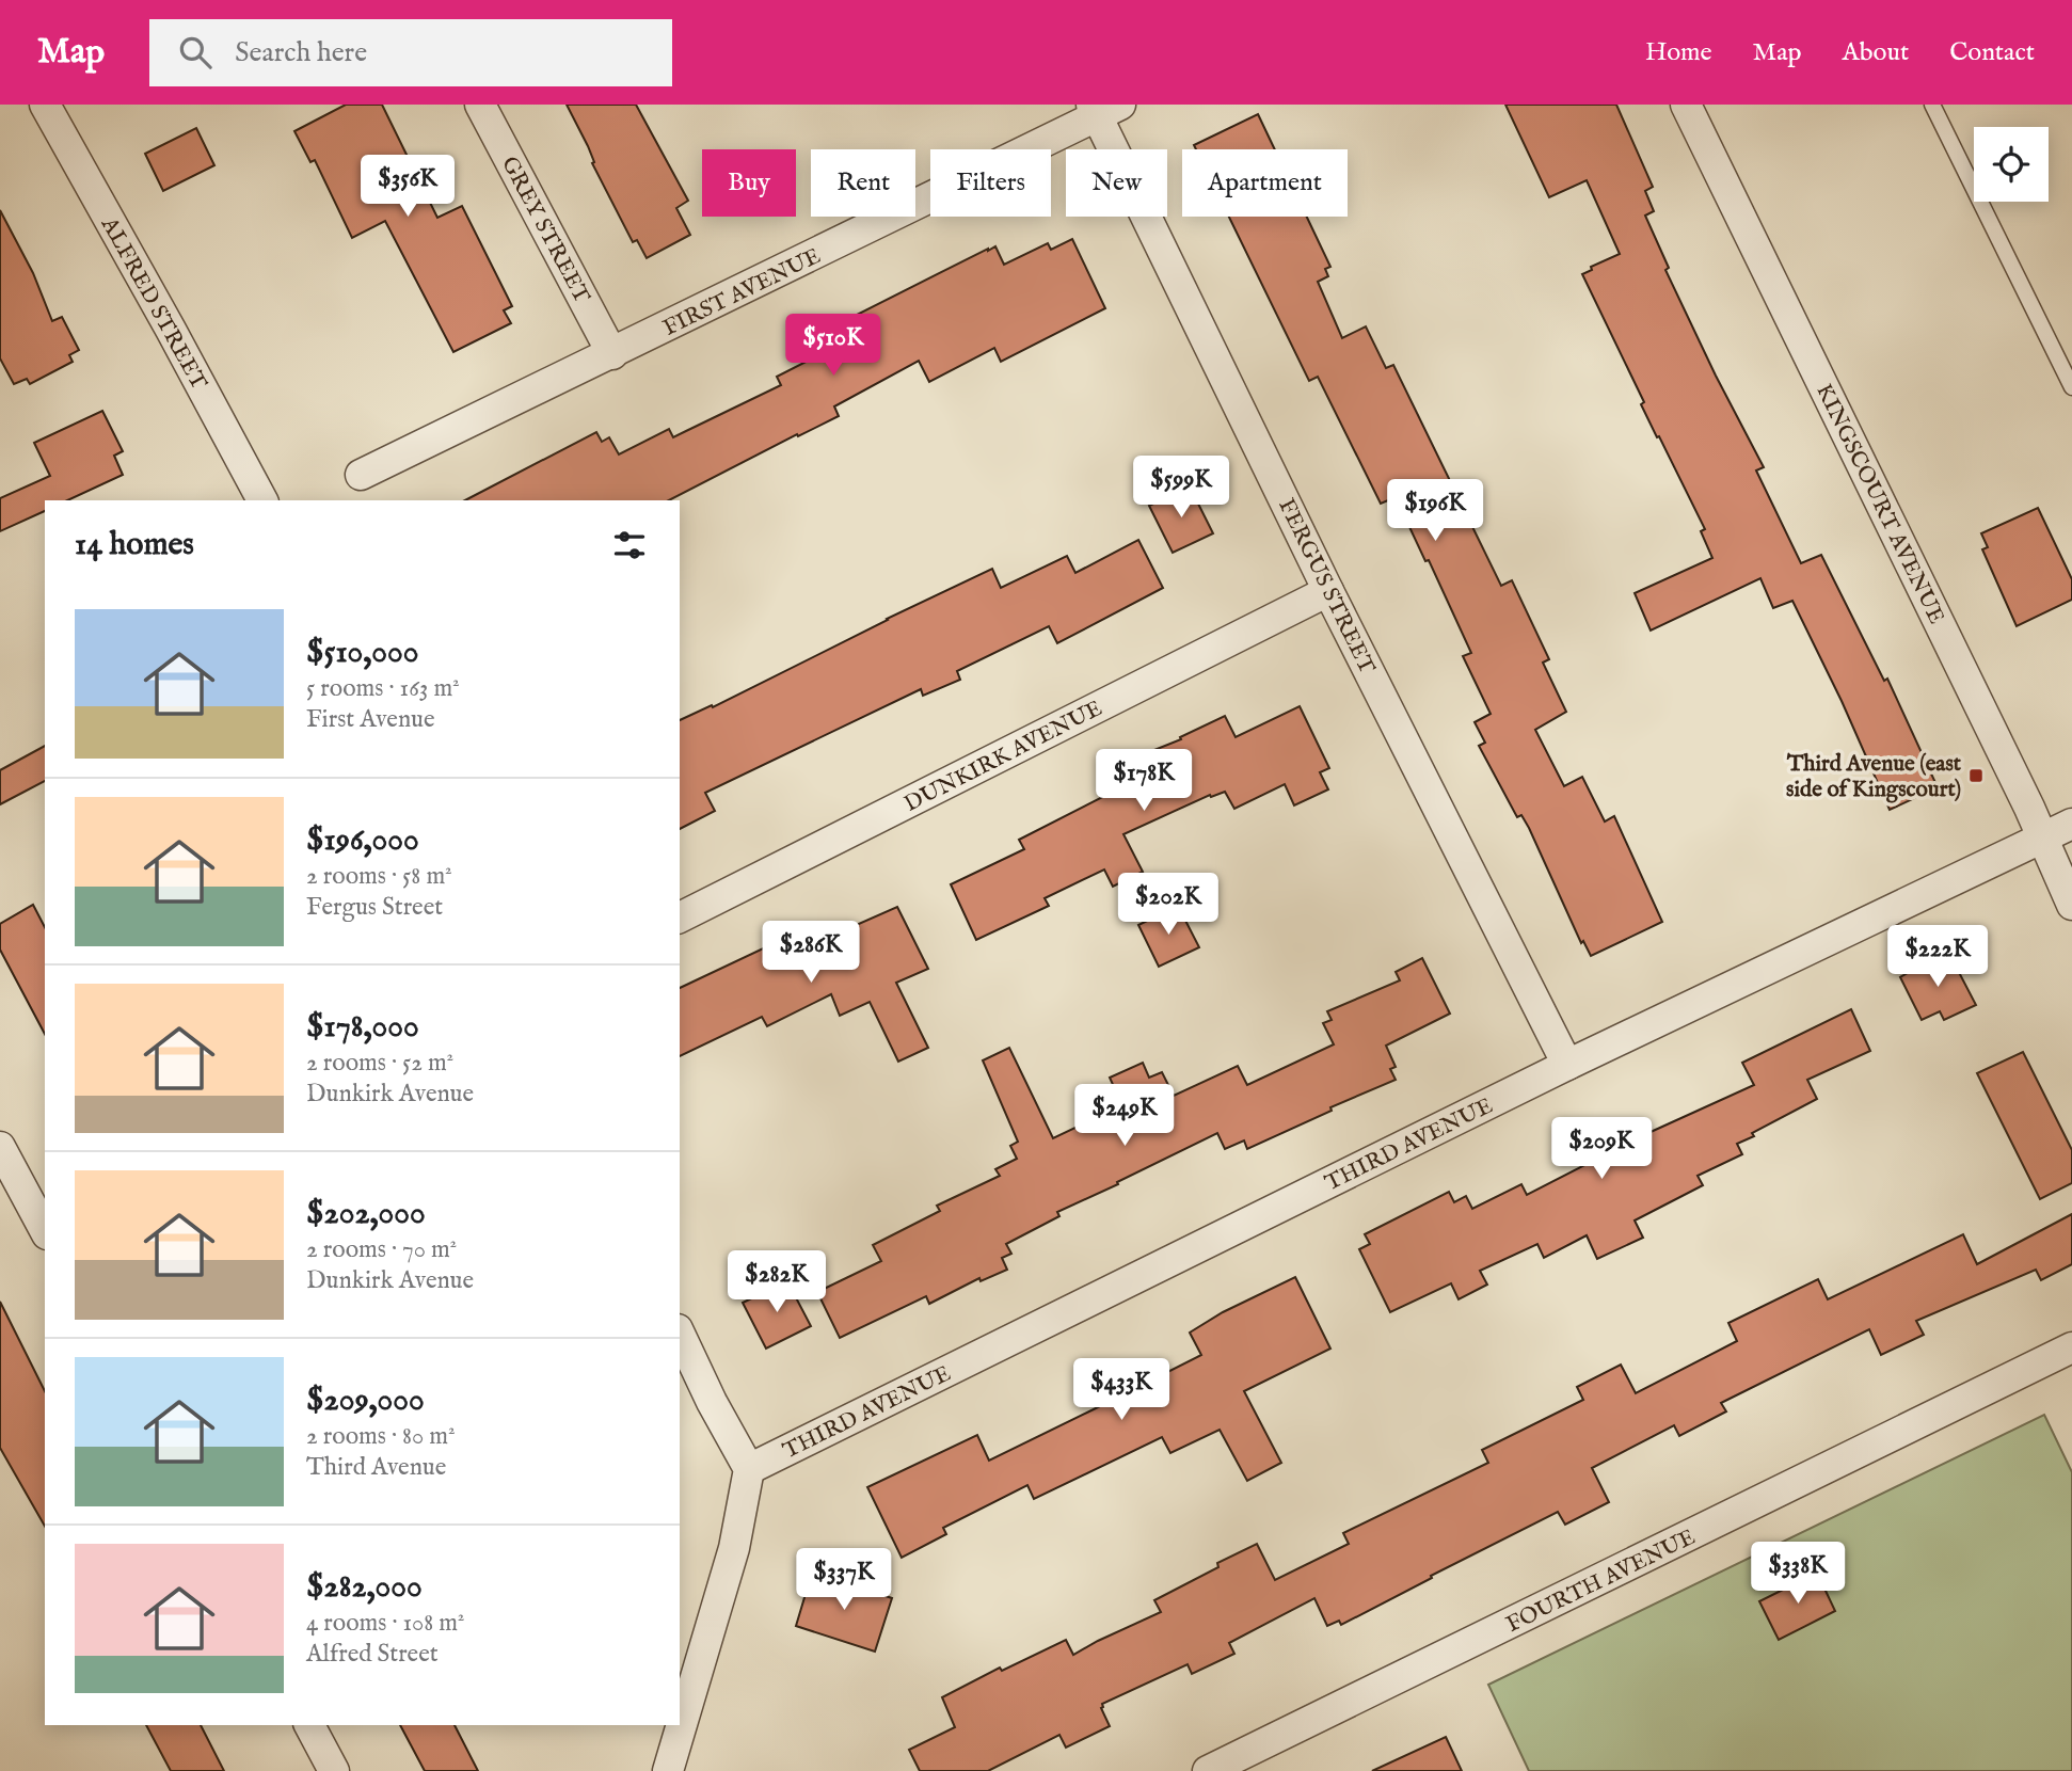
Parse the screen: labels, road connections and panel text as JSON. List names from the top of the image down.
{
  "streets": {
    "street": [
      "GREY STREET",
      "FIRST AVENUE",
      "ALFRED STREET",
      "KINGSCOURT AVENUE",
      "FERGUS STREET",
      "DUNKIRK AVENUE",
      "THIRD AVENUE",
      "FOURTH AVENUE"
    ]
  },
  "crossings": [
    ["GREY STREET", "FIRST AVENUE"],
    ["FIRST AVENUE", "FERGUS STREET"],
    ["KINGSCOURT AVENUE", "THIRD AVENUE"],
    ["FERGUS STREET", "DUNKIRK AVENUE"],
    ["FERGUS STREET", "THIRD AVENUE"]
  ],
  "places": {
    "transit": ["Third Avenue (east side of Kingscourt)"]
  },
  "page": {
    "header": "Map",
    "search": "Search here",
    "nav": [
      "Home",
      "Map",
      "About",
      "Contact"
    ],
    "chip": [
      "Buy",
      "Rent",
      "Filters",
      "New",
      "Apartment"
    ],
    "price": [
      "$356K",
      "$510K",
      "$599K",
      "$196K",
      "$178K",
      "$202K",
      "$286K",
      "$222K",
      "$249K",
      "$209K",
      "$282K",
      "$433K",
      "$338K",
      "$337K"
    ],
    "heading": "14 homes",
    "list": [
      {
        "name": "$510,000",
        "note": "5 rooms · 163 m² · First Avenue"
      },
      {
        "name": "$196,000",
        "note": "2 rooms · 58 m² · Fergus Street"
      },
      {
        "name": "$178,000",
        "note": "2 rooms · 52 m² · Dunkirk Avenue"
      },
      {
        "name": "$202,000",
        "note": "2 rooms · 70 m² · Dunkirk Avenue"
      },
      {
        "name": "$209,000",
        "note": "2 rooms · 80 m² · Third Avenue"
      },
      {
        "name": "$282,000",
        "note": "4 rooms · 108 m² · Alfred Street"
      }
    ]
  }
}
